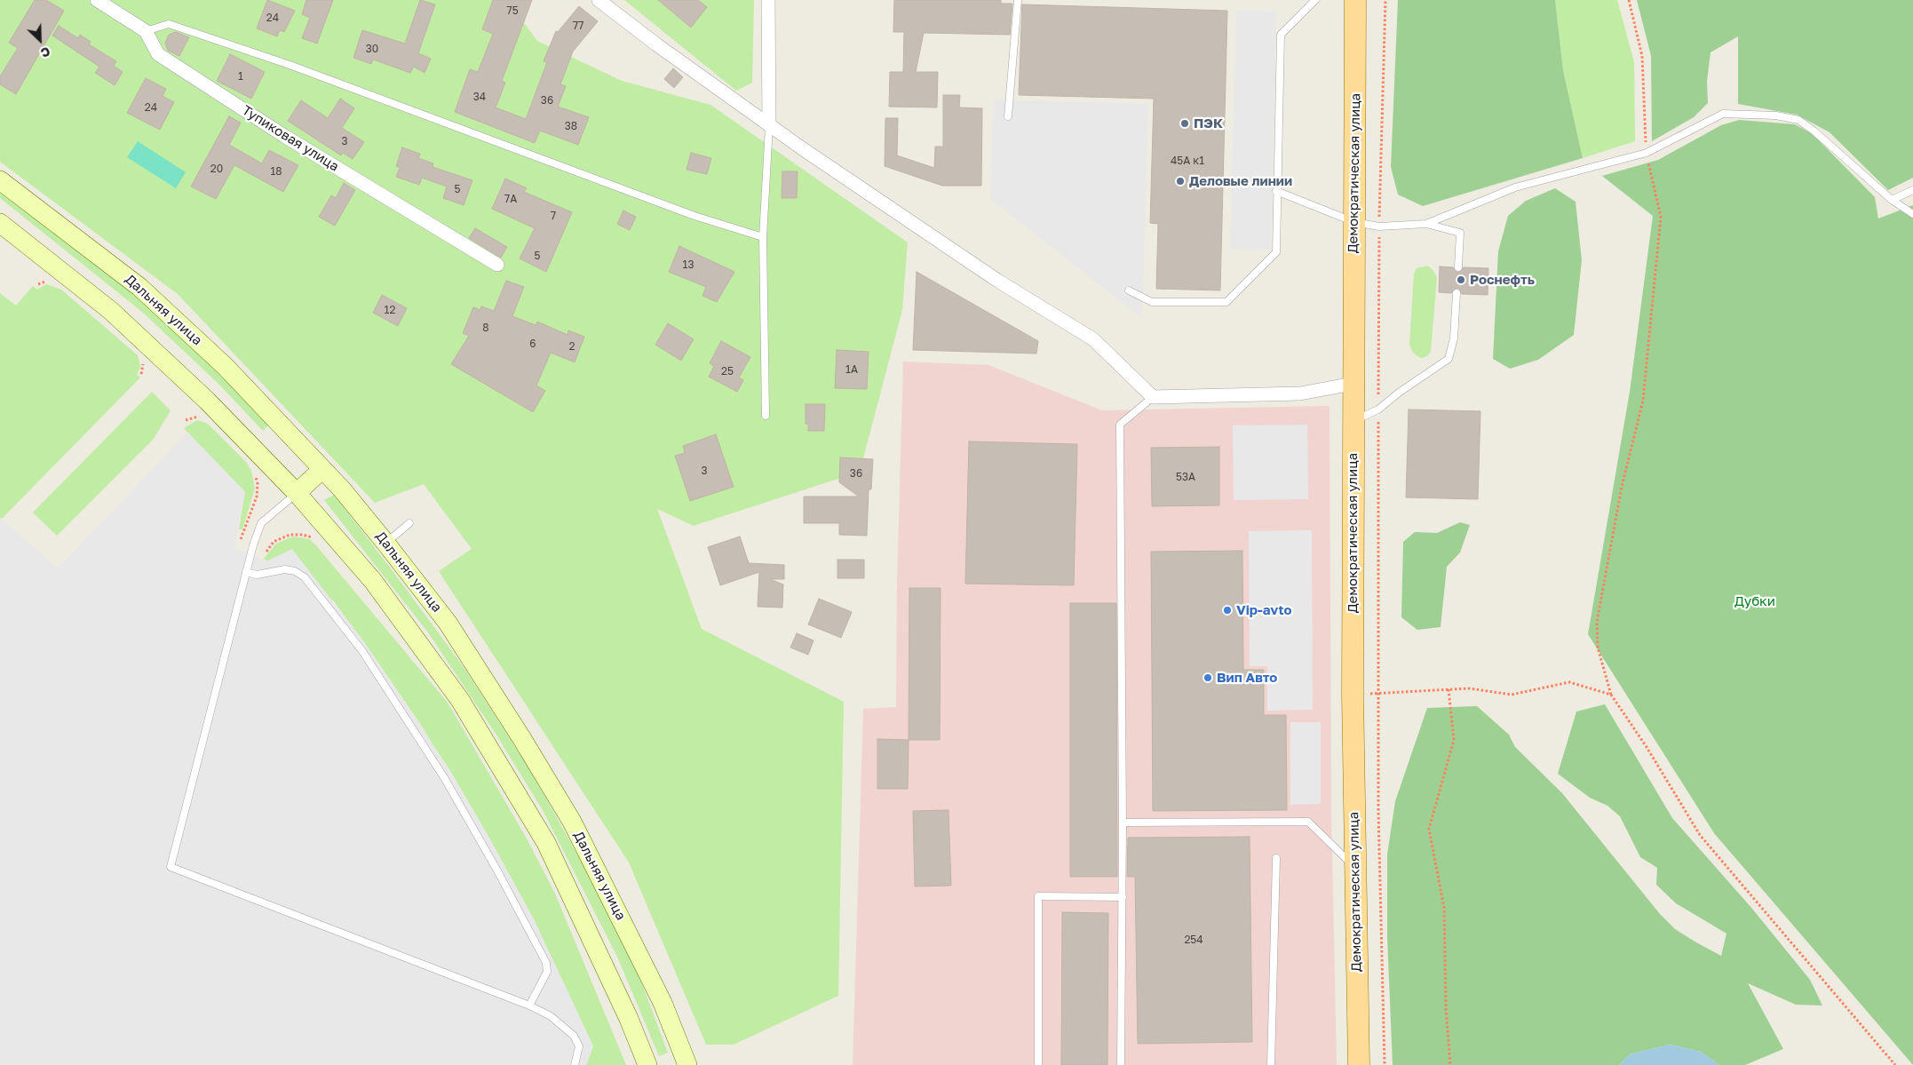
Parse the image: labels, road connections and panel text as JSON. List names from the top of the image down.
{
  "streets": {
    "main road": ["Демократическая улица", "Дальняя улица"],
    "street": ["Тупиковая улица"]
  },
  "parks": ["Дубки"],
  "places": [
    "ПЭК",
    "Деловые линии",
    "Роснефть",
    "Vip-avto",
    "Вип Авто"
  ],
  "house_numbers": [
    "75",
    "24",
    "77",
    "30",
    "1",
    "34",
    "36",
    "24",
    "38",
    "3",
    "45А к1",
    "20",
    "18",
    "5",
    "7А",
    "7",
    "5",
    "13",
    "12",
    "8",
    "6",
    "2",
    "1А",
    "25",
    "3",
    "36",
    "53А",
    "254"
  ],
  "north": "bottom right"
}
